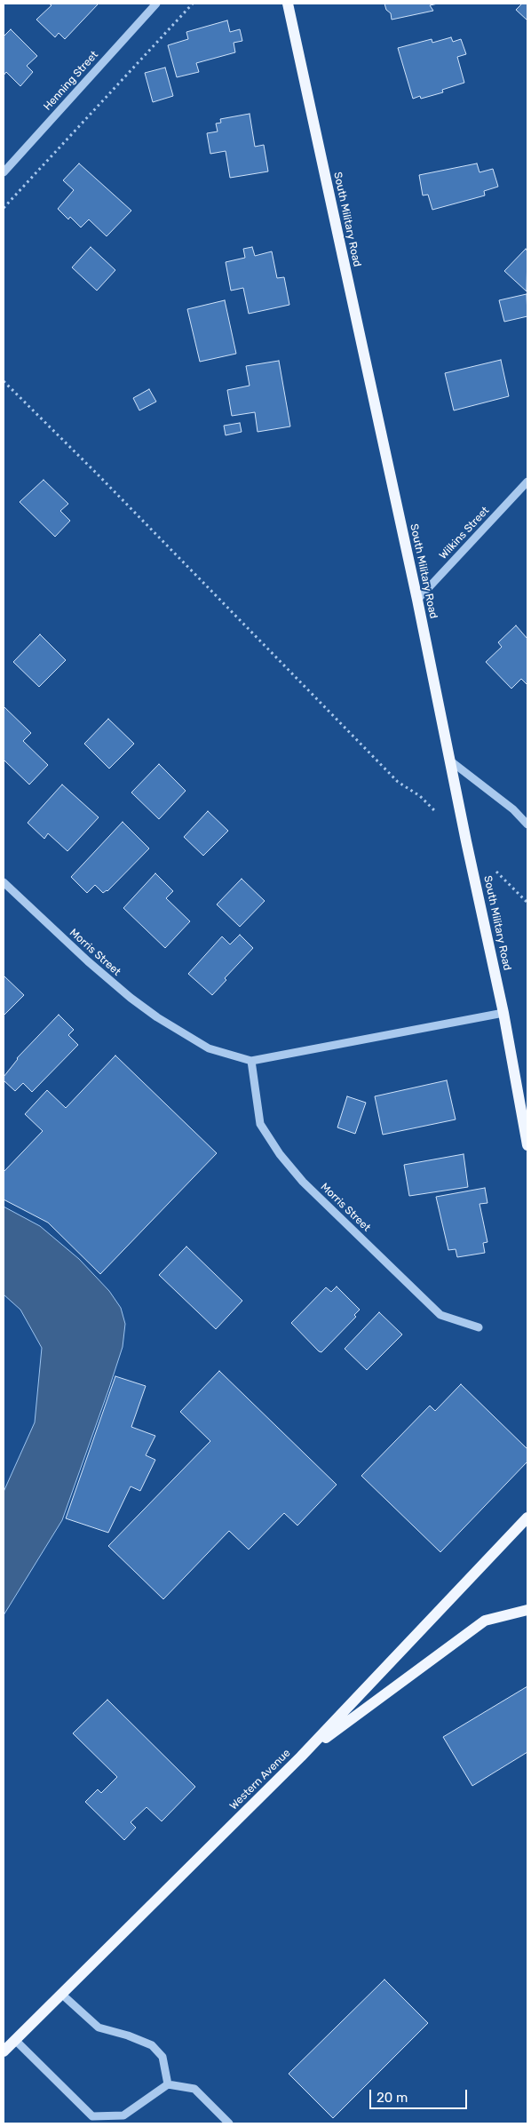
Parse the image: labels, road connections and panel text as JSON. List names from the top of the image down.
{
  "streets": {
    "main road": ["South Military Road", "Western Avenue"],
    "street": ["Henning Street", "Wilkins Street", "Morris Street"]
  },
  "crossings": [
    ["South Military Road", "Wilkins Street"],
    ["South Military Road", "Morris Street"]
  ],
  "scale_bar": "20 m"
}
